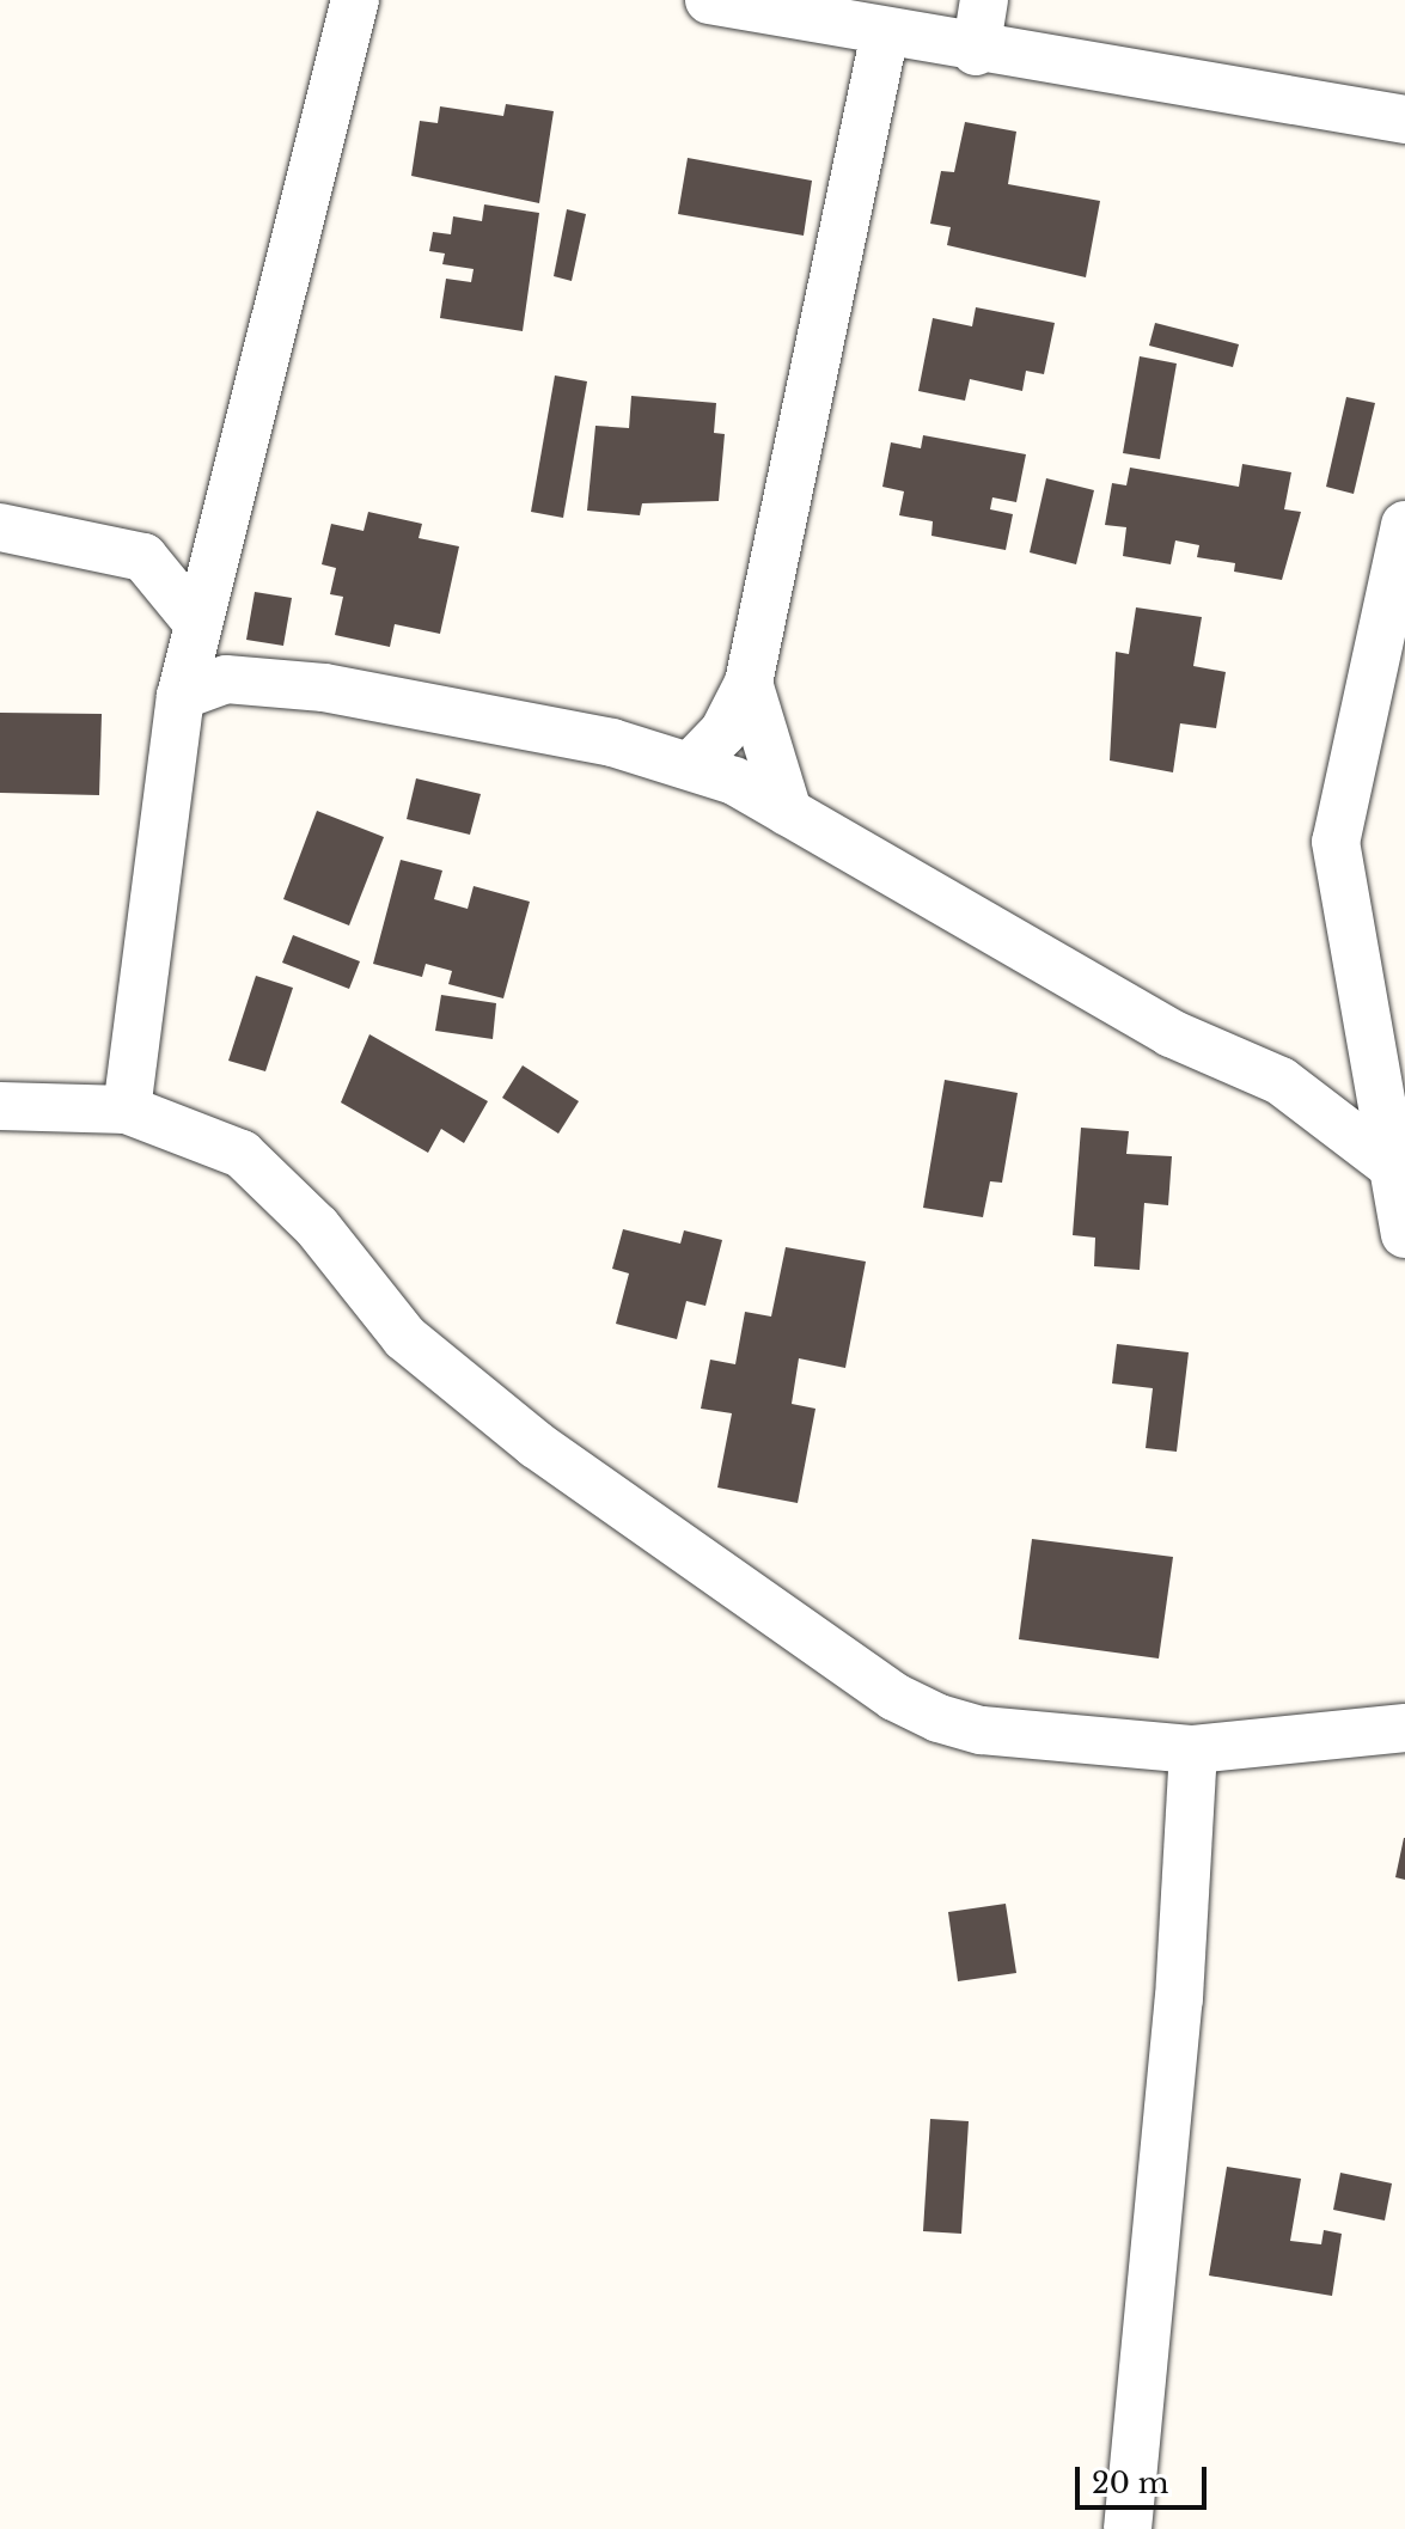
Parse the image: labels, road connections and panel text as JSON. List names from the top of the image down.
{
  "scale_bar": "20 m"
}
